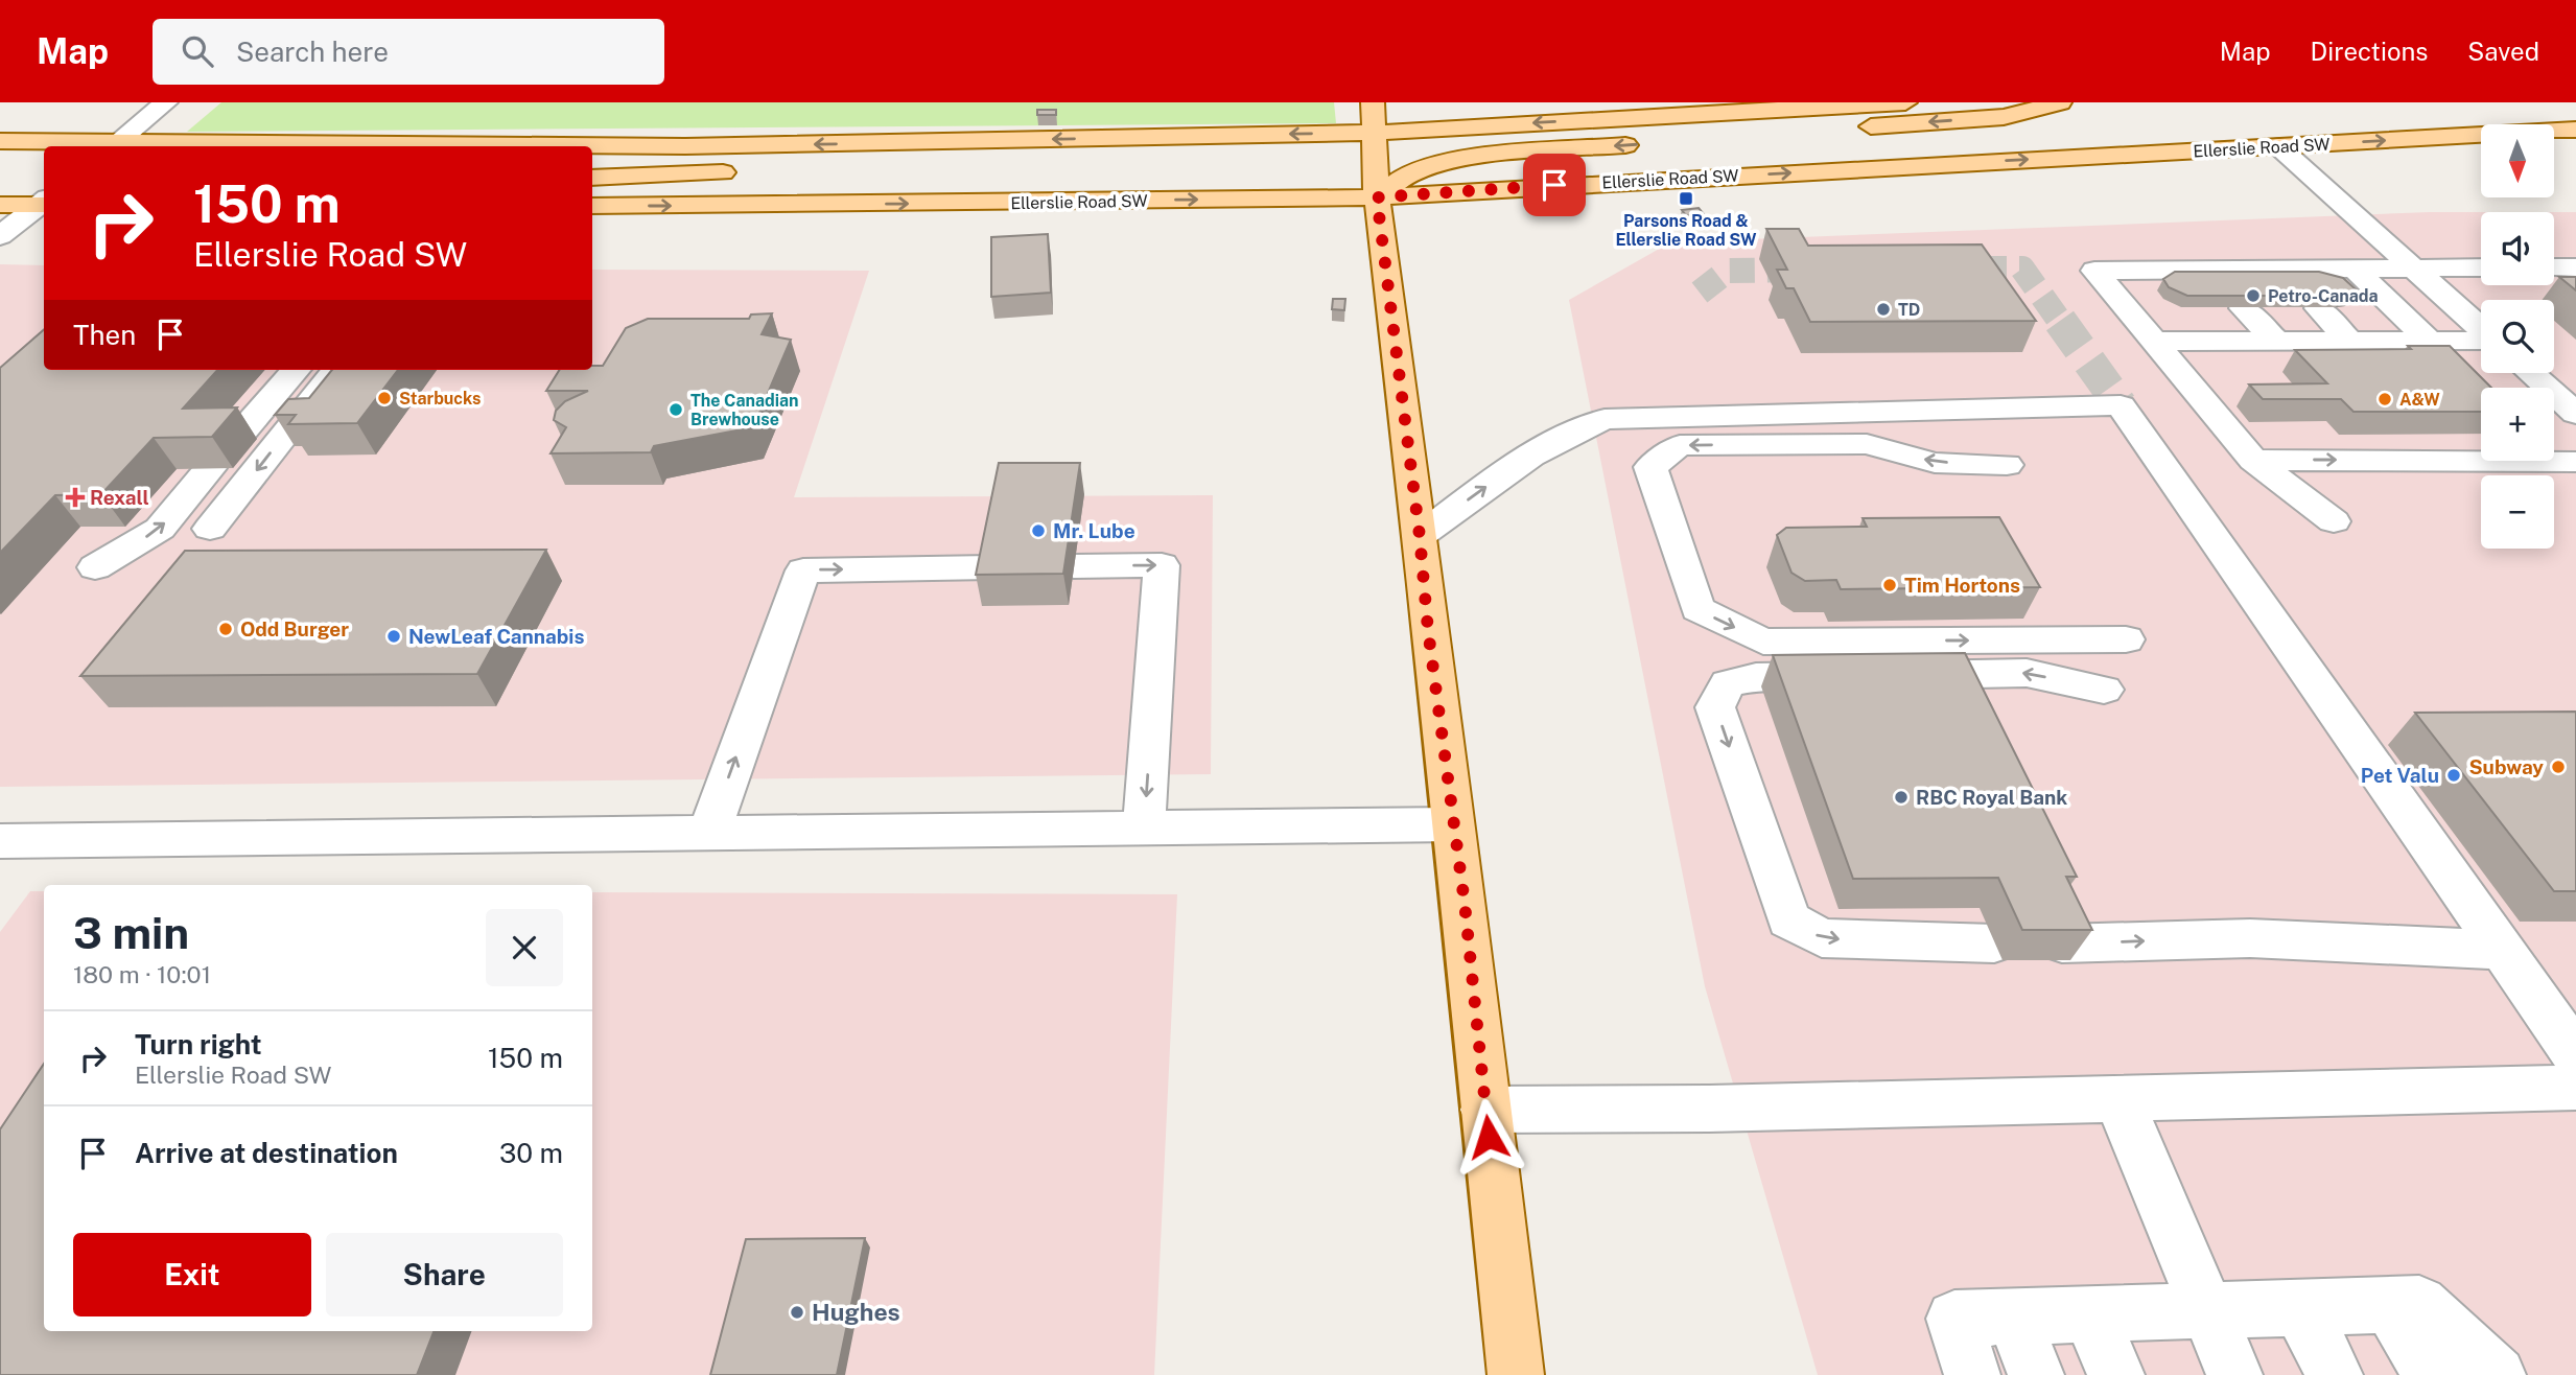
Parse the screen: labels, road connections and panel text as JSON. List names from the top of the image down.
{
  "streets": {
    "main road": ["Ellerslie Road SW"]
  },
  "places": {
    "transit": ["Parsons Road & Ellerslie Road SW"],
    "other": [
      "Petro-Canada",
      "TD",
      "Starbucks",
      "A&W",
      "The Canadian Brewhouse",
      "Mr. Lube",
      "Tim Hortons",
      "Odd Burger",
      "NewLeaf Cannabis",
      "Subway",
      "Pet Valu",
      "RBC Royal Bank",
      "Hughes"
    ],
    "health": ["Rexall"]
  },
  "north": "bottom",
  "page": {
    "header": "Map",
    "search": "Search here",
    "nav": ["Map", "Directions", "Saved"],
    "map_buttons": ["+", "−"],
    "turn": ["150 m", "Ellerslie Road SW"],
    "then": "Then",
    "heading": ["3 min", "180 m · 10:01"],
    "list": [
      {
        "name": "Turn right",
        "note": "Ellerslie Road SW",
        "value": "150 m"
      },
      {
        "name": "Arrive at destination",
        "value": "30 m"
      }
    ],
    "buttons": ["Exit", "Share"]
  }
}
